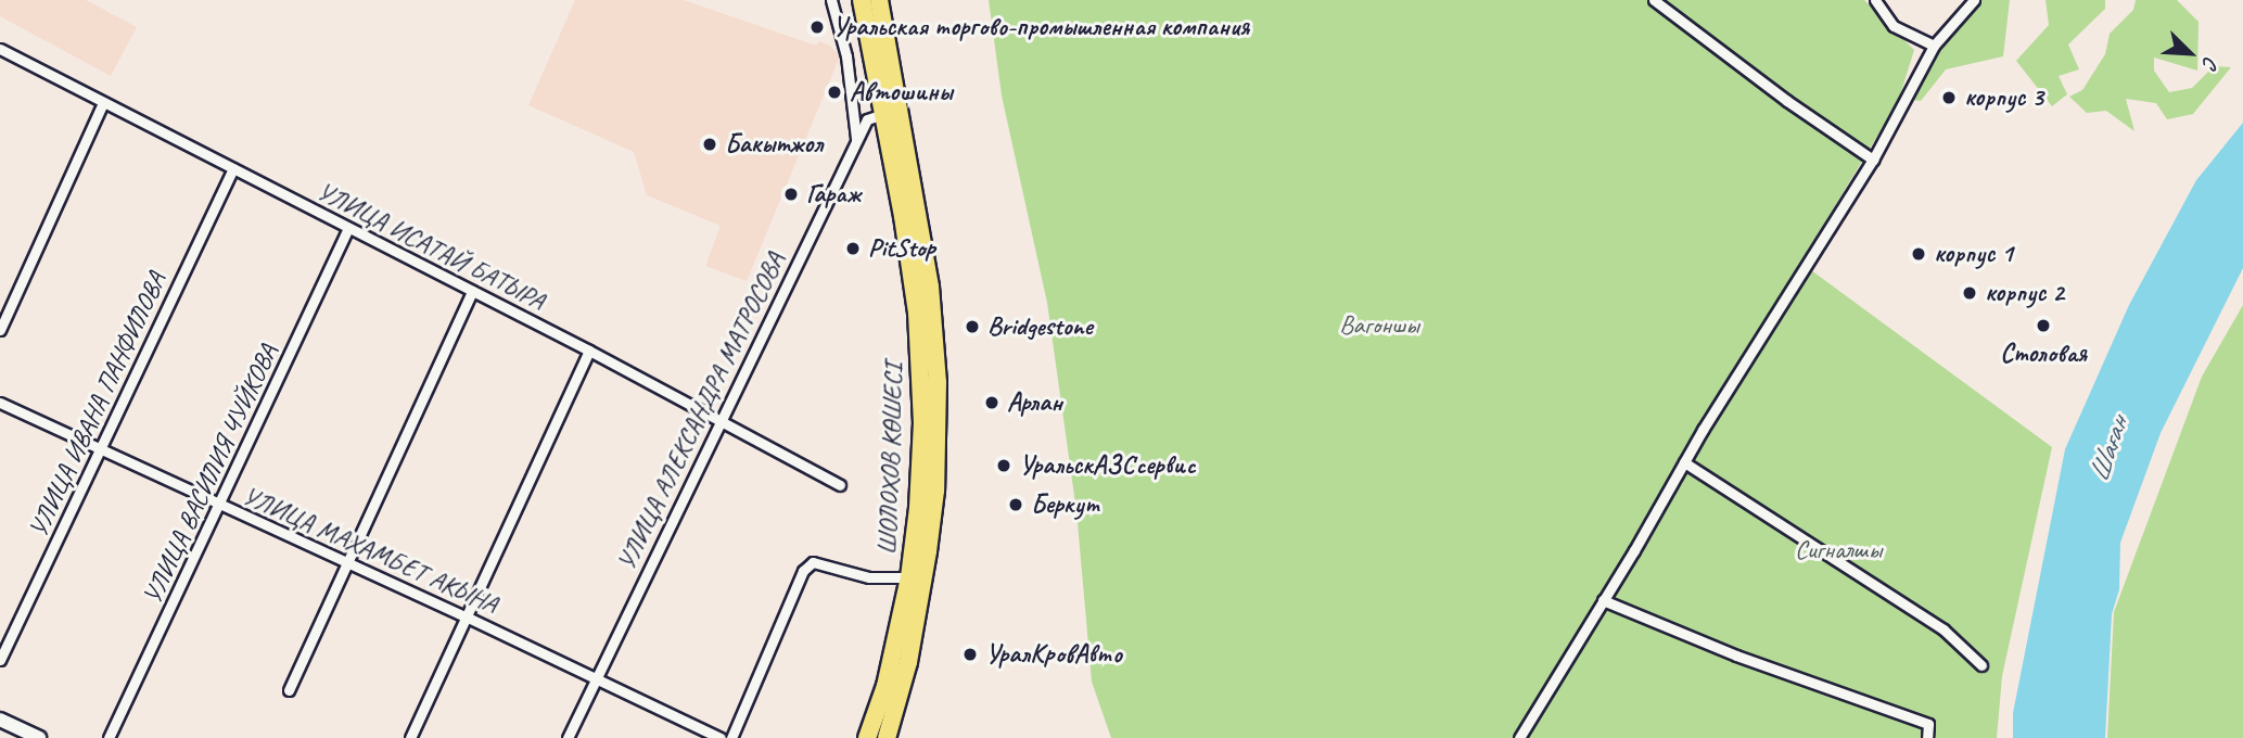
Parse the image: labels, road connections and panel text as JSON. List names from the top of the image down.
{
  "streets": {
    "highway": ["ШОЛОХОВ КӨШЕСІ"],
    "street": [
      "УЛИЦА ИСАТАЙ БАТЫРА",
      "УЛИЦА ИВАНА ПАНФИЛОВА",
      "УЛИЦА АЛЕКСАНДРА МАТРОСОВА",
      "УЛИЦА ВАСИЛИЯ ЧУЙКОВА",
      "УЛИЦА МАХАМБЕТ АКЫНА"
    ]
  },
  "crossings": [
    ["УЛИЦА ИСАТАЙ БАТЫРА", "УЛИЦА ИВАНА ПАНФИЛОВА"],
    ["УЛИЦА ИСАТАЙ БАТЫРА", "УЛИЦА АЛЕКСАНДРА МАТРОСОВА"],
    ["УЛИЦА ИСАТАЙ БАТЫРА", "УЛИЦА ВАСИЛИЯ ЧУЙКОВА"],
    ["УЛИЦА ИВАНА ПАНФИЛОВА", "УЛИЦА МАХАМБЕТ АКЫНА"],
    ["УЛИЦА АЛЕКСАНДРА МАТРОСОВА", "ШОЛОХОВ КӨШЕСІ"],
    ["УЛИЦА АЛЕКСАНДРА МАТРОСОВА", "УЛИЦА МАХАМБЕТ АКЫНА"],
    ["УЛИЦА ВАСИЛИЯ ЧУЙКОВА", "УЛИЦА МАХАМБЕТ АКЫНА"]
  ],
  "water": ["Шаған"],
  "parks": ["Вагоншы", "Сигналшы"],
  "places": [
    "Уральская торгово-промышленная компания",
    "Автошины",
    "корпус 3",
    "Бакытжол",
    "Гараж",
    "PitStop",
    "корпус 1",
    "корпус 2",
    "Столовая",
    "Bridgestone",
    "Арлан",
    "УральскАЗСсервис",
    "Беркут",
    "УралКровАвто"
  ],
  "north": "bottom right"
}
